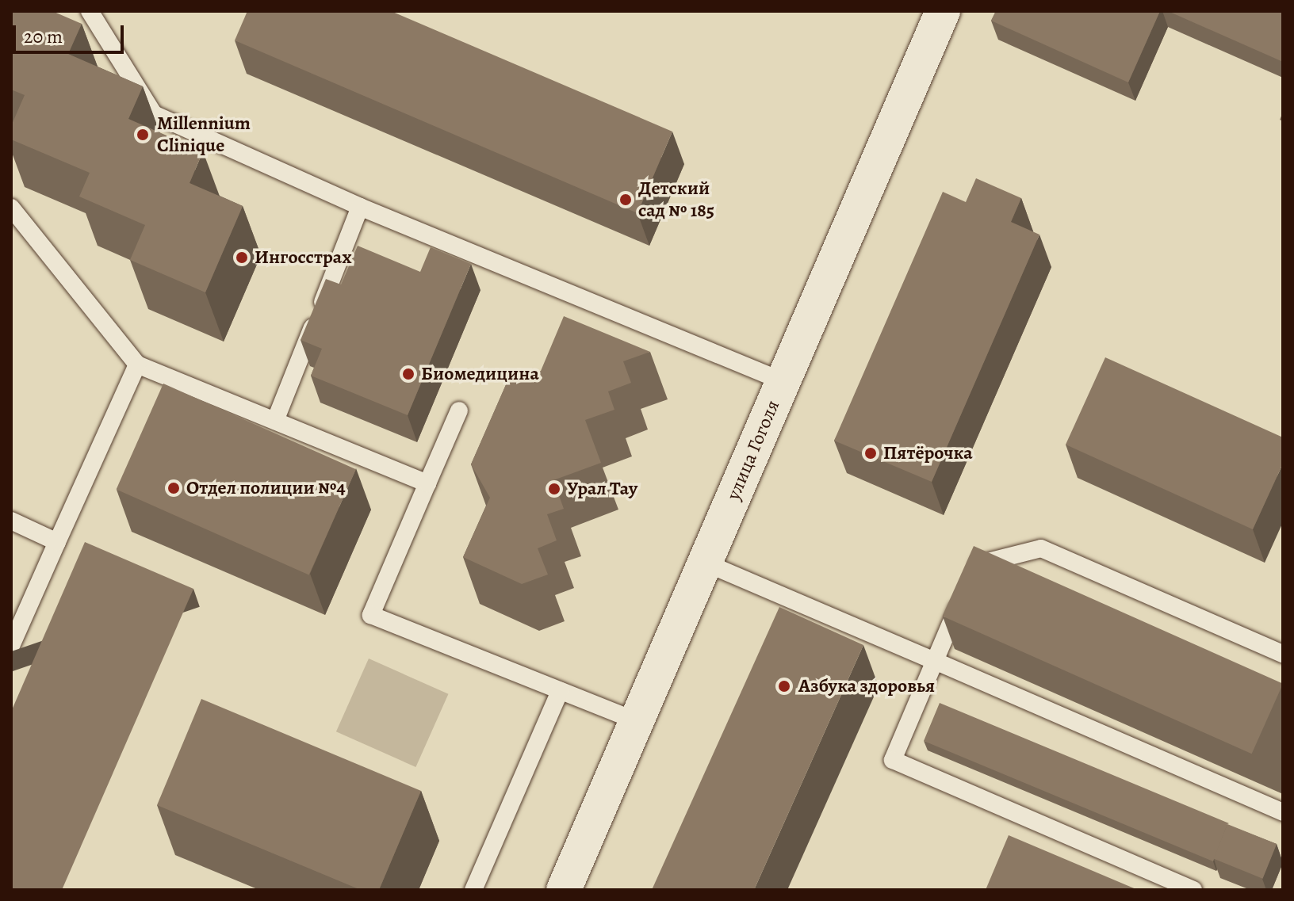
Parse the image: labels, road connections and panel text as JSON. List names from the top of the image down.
{
  "streets": {
    "street": ["улица Гоголя"]
  },
  "places": [
    "Millennium Clinique",
    "Детский сад № 185",
    "Ингосстрах",
    "Биомедицина",
    "Пятёрочка",
    "Отдел полиции №4",
    "Урал Тау",
    "Азбука здоровья"
  ],
  "scale_bar": "20 m"
}
